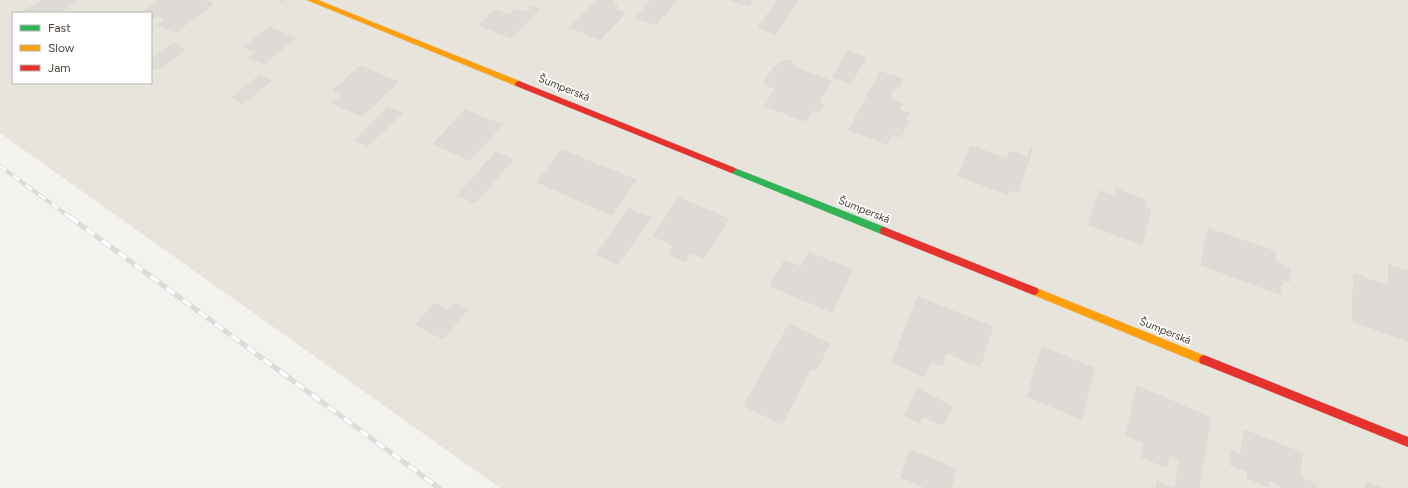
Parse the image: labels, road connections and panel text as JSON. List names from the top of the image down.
{
  "streets": {
    "street": ["Šumperská"]
  },
  "legend": ["Fast", "Slow", "Jam"]
}
